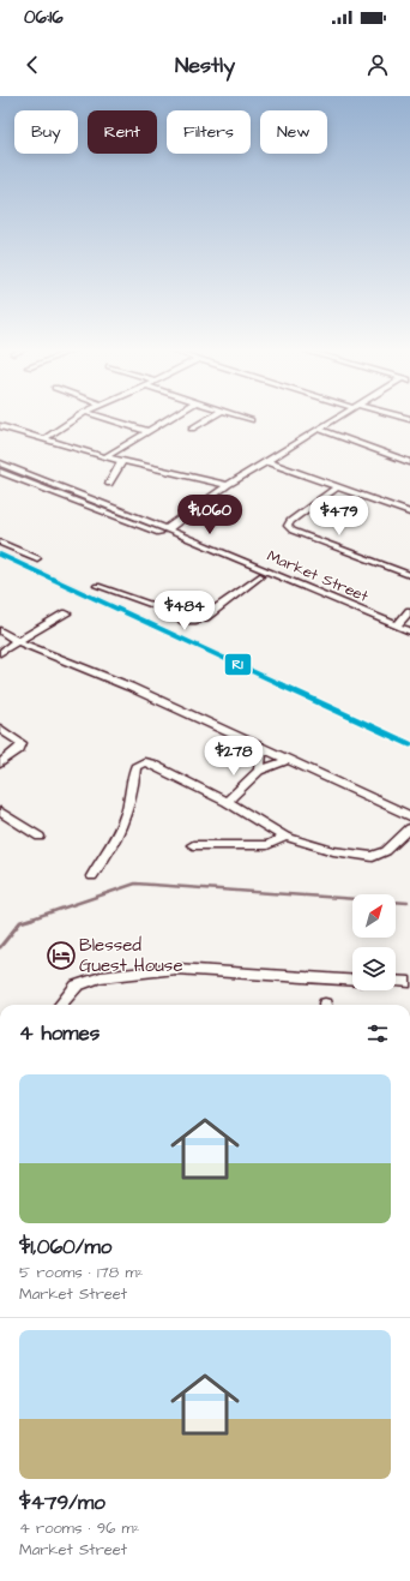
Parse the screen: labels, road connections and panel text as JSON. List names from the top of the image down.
{
  "streets": {
    "street": ["Market Street"]
  },
  "places": {
    "hotel": ["Blessed Guest House"]
  },
  "lines": ["transit line R1"],
  "north": "top right",
  "page": {
    "status": "06:16",
    "header": "Nestly",
    "chip": [
      "Buy",
      "Rent",
      "Filters",
      "New"
    ],
    "price": [
      "$1,060",
      "$479",
      "$484",
      "$278"
    ],
    "heading": "4 homes",
    "list": [
      {
        "name": "$1,060/mo",
        "note": "5 rooms · 178 m² · Market Street"
      },
      {
        "name": "$479/mo",
        "note": "4 rooms · 96 m² · Market Street"
      }
    ]
  }
}
